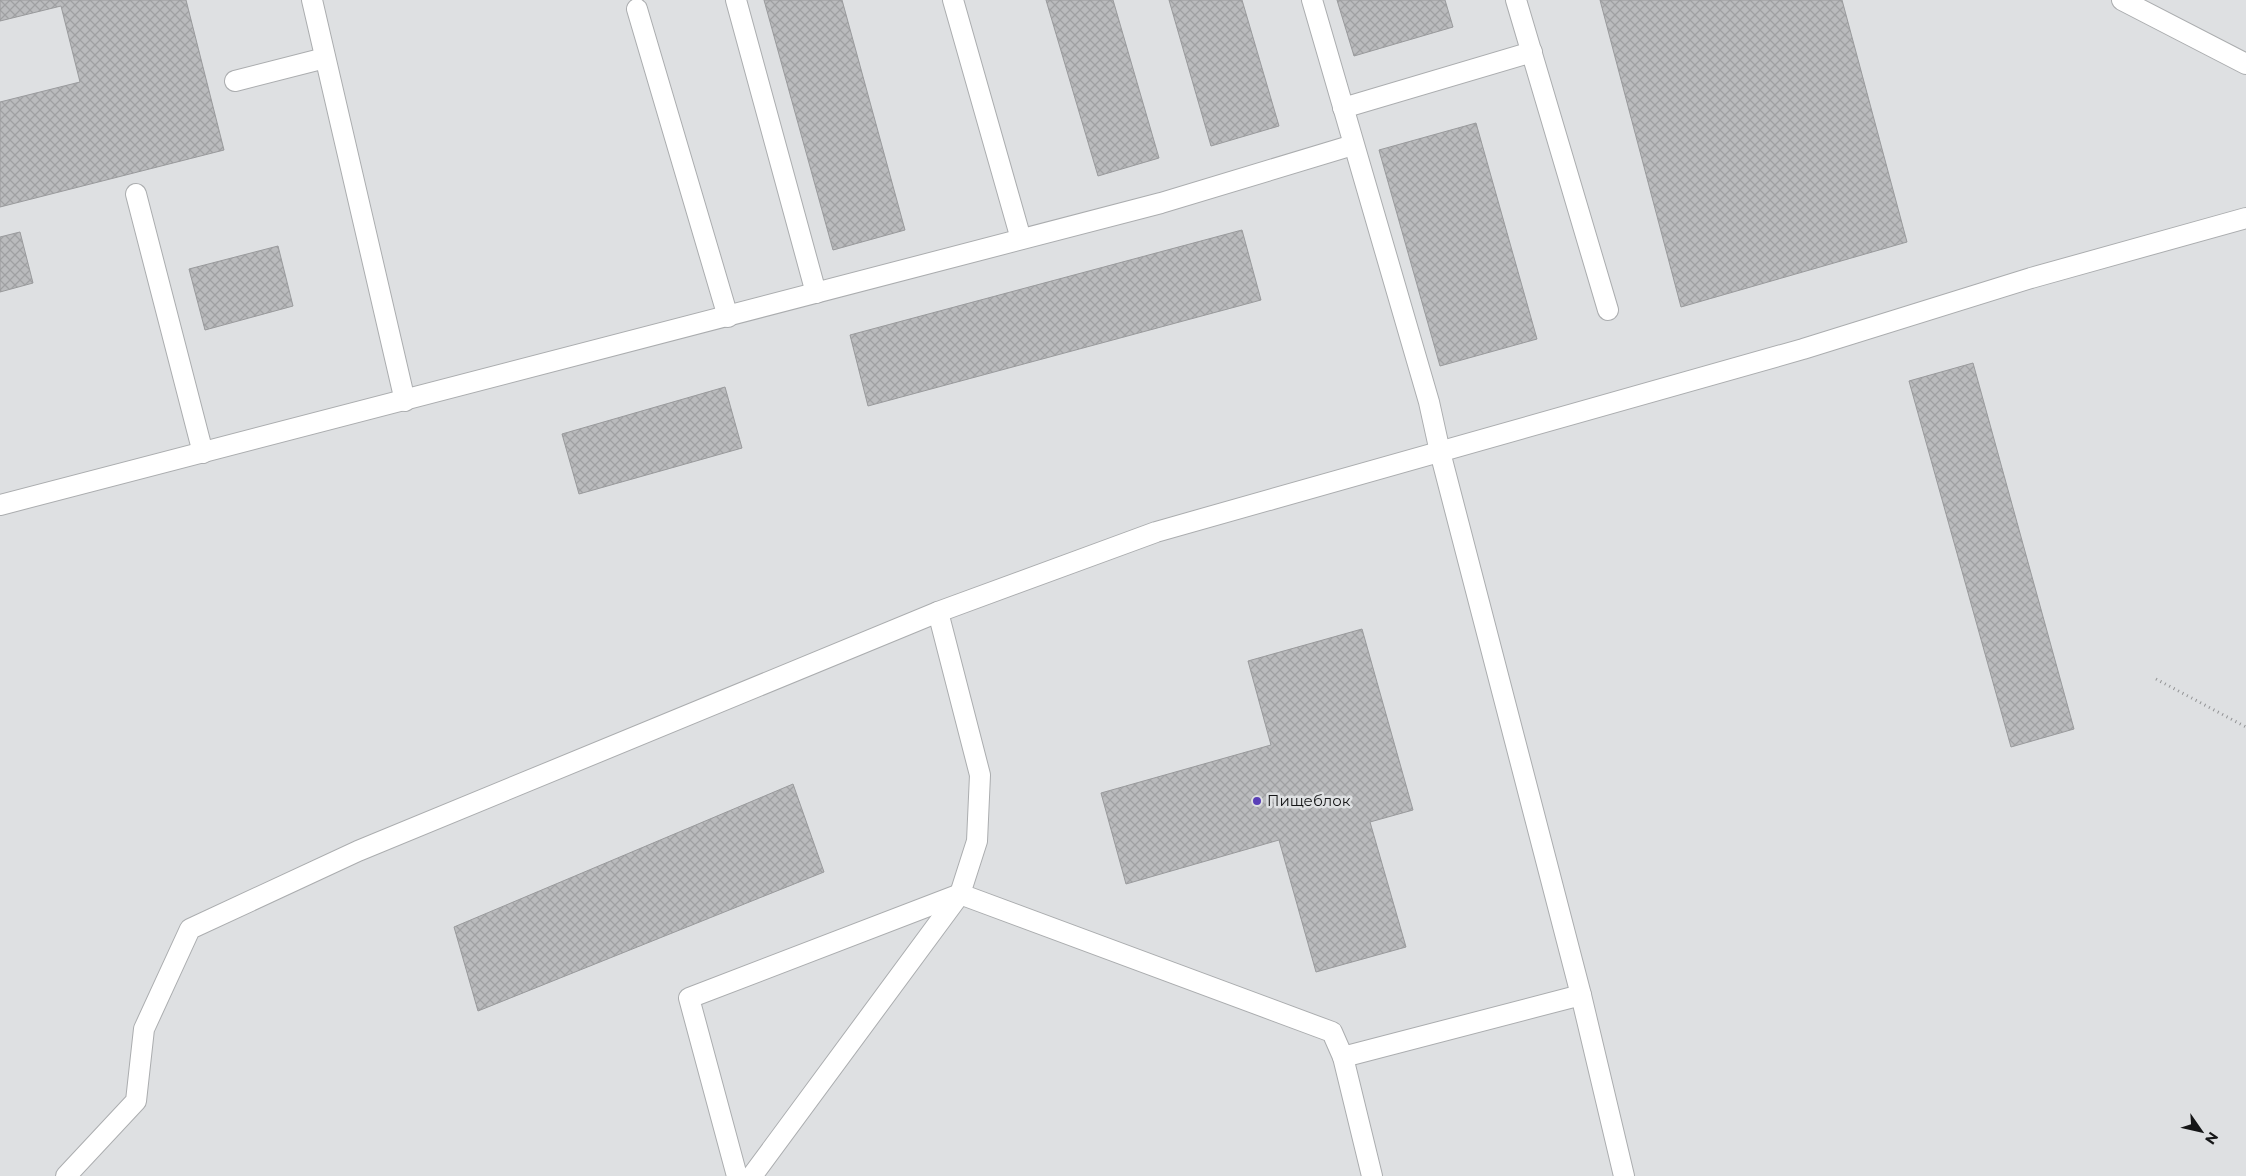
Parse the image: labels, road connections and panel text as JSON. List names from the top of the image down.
{
  "places": ["Пищеблок"],
  "north": "bottom right"
}
